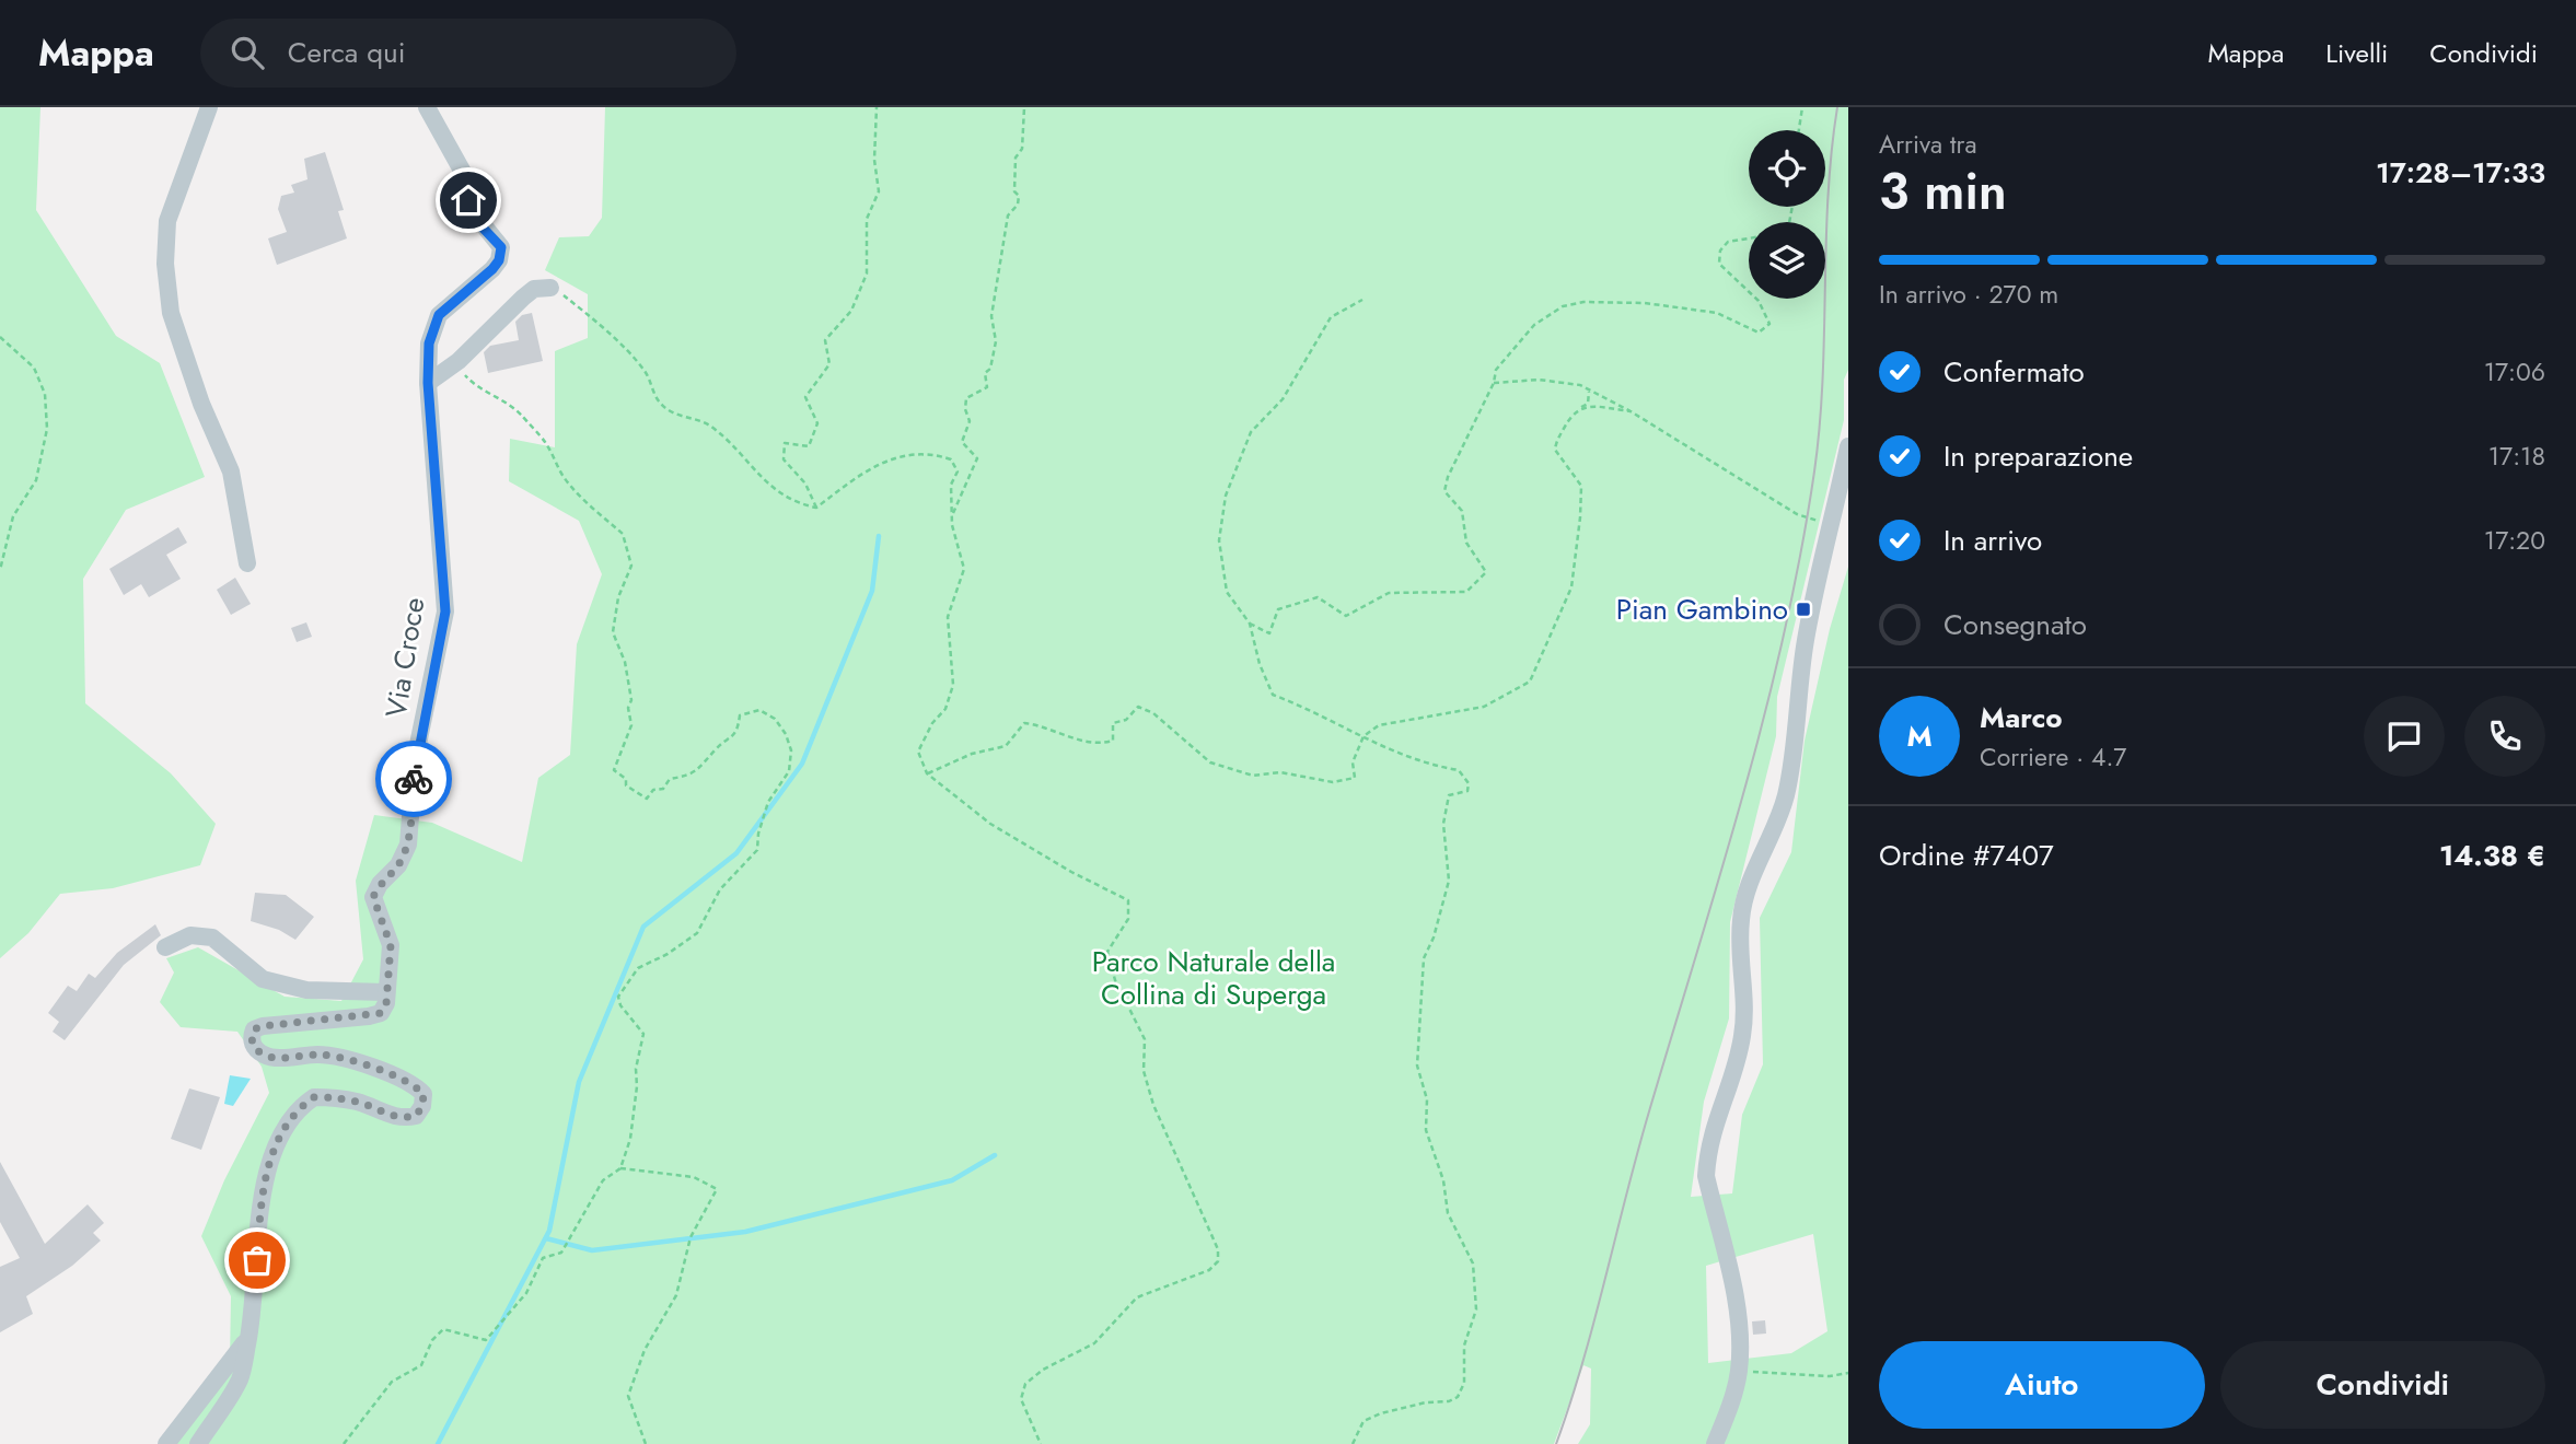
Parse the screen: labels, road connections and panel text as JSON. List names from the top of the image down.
{
  "streets": {
    "street": ["Via Croce"]
  },
  "parks": ["Parco Naturale della Collina di Superga"],
  "places": {
    "transit": ["Pian Gambino"]
  },
  "page": {
    "header": "Mappa",
    "search": "Cerca qui",
    "nav": ["Mappa", "Livelli", "Condividi"],
    "heading": ["3 min", "Arriva tra", "17:28–17:33"],
    "panel": [
      "Marco",
      "Corriere · 4.7",
      "Ordine #7407",
      "14.38 €"
    ],
    "bar": "In arrivo · 270 m",
    "list": [
      ["Confermato", "17:06"],
      ["In preparazione", "17:18"],
      ["In arrivo", "17:20"],
      "Consegnato"
    ],
    "round": "M",
    "buttons": ["Aiuto", "Condividi"]
  }
}
